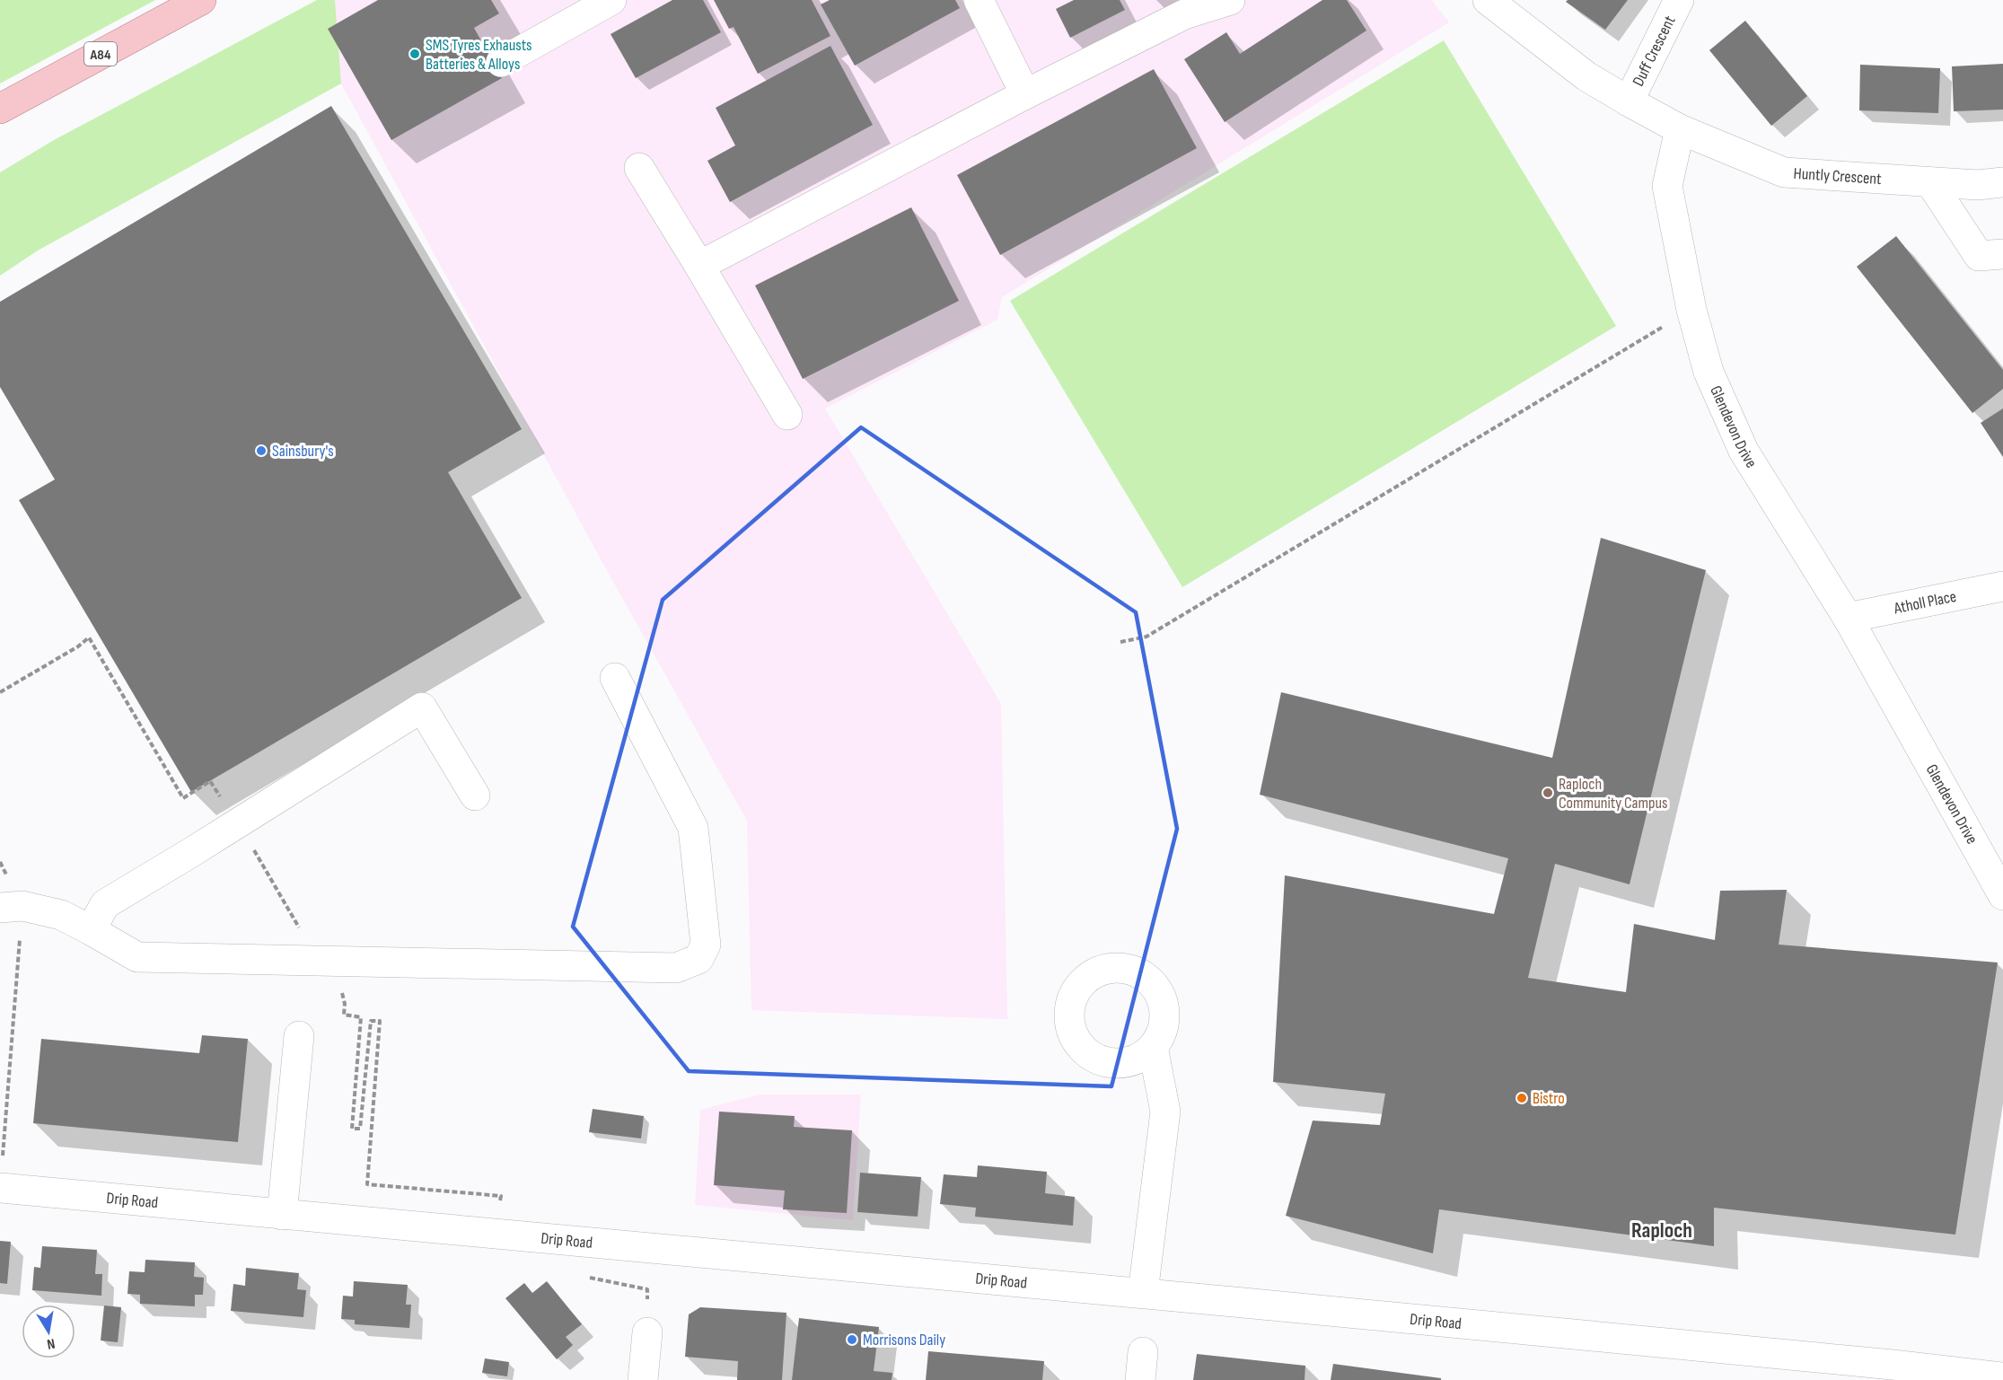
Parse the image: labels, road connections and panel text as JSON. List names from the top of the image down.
{
  "streets": {
    "main road": ["A84"],
    "street": [
      "Duff Crescent",
      "Huntly Crescent",
      "Glendevon Drive",
      "Atholl Place",
      "Drip Road"
    ]
  },
  "crossings": [
    ["Huntly Crescent", "Glendevon Drive"],
    ["Glendevon Drive", "Atholl Place"]
  ],
  "districts": ["Raploch"],
  "places": [
    "SMS Tyres Exhausts Batteries & Alloys",
    "Sainsbury's",
    "Raploch Community Campus",
    "Bistro",
    "Morrisons Daily"
  ],
  "north": "bottom"
}
